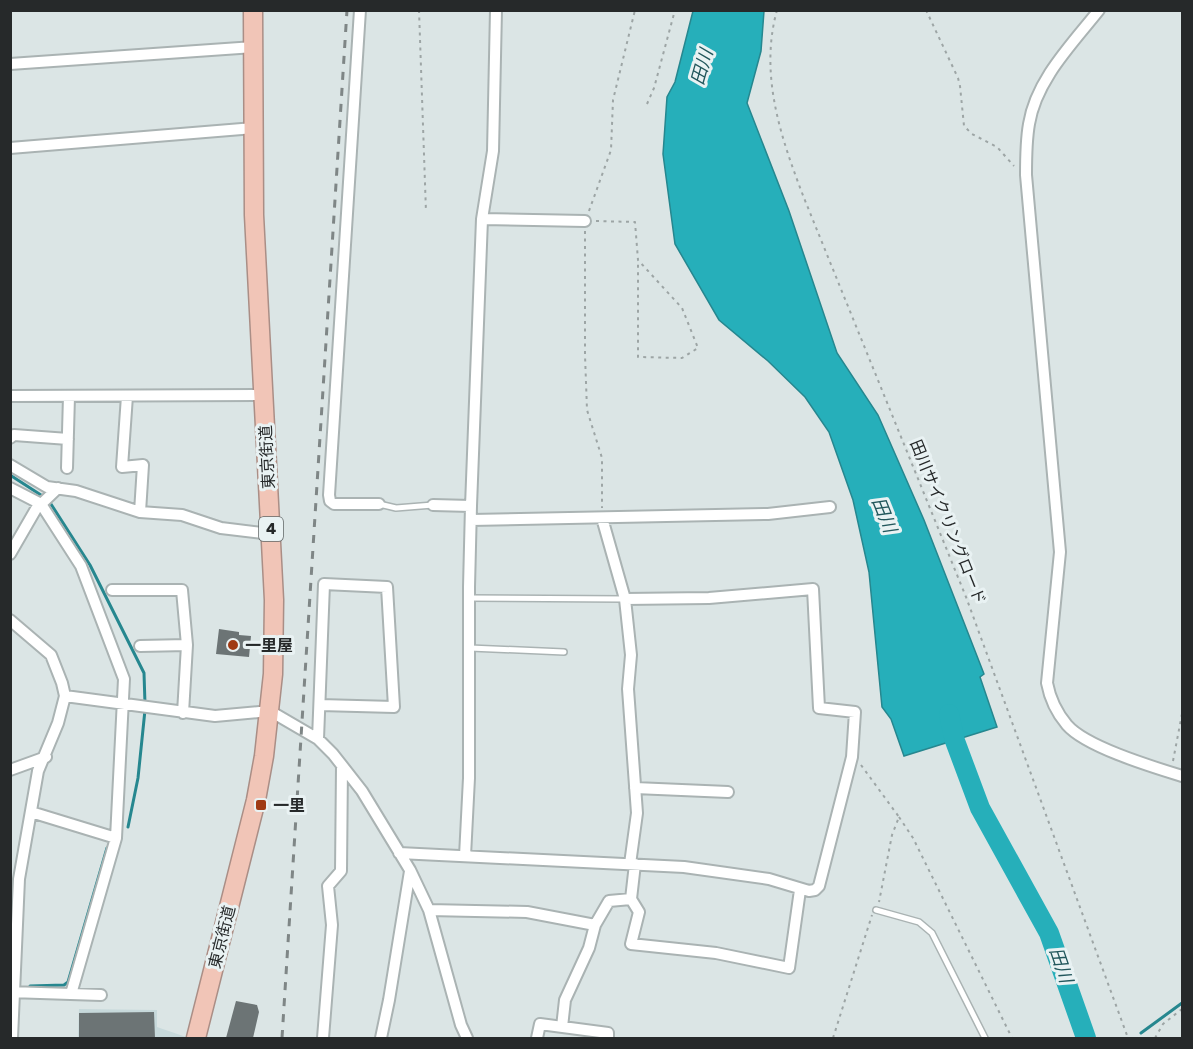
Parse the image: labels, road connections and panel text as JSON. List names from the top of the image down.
{
  "streets": {
    "highway": ["東京街道", "4"],
    "path": ["田川サイクリングロード"]
  },
  "water": ["田川"],
  "places": {
    "other": ["一里屋"],
    "transit": ["一里"]
  }
}
